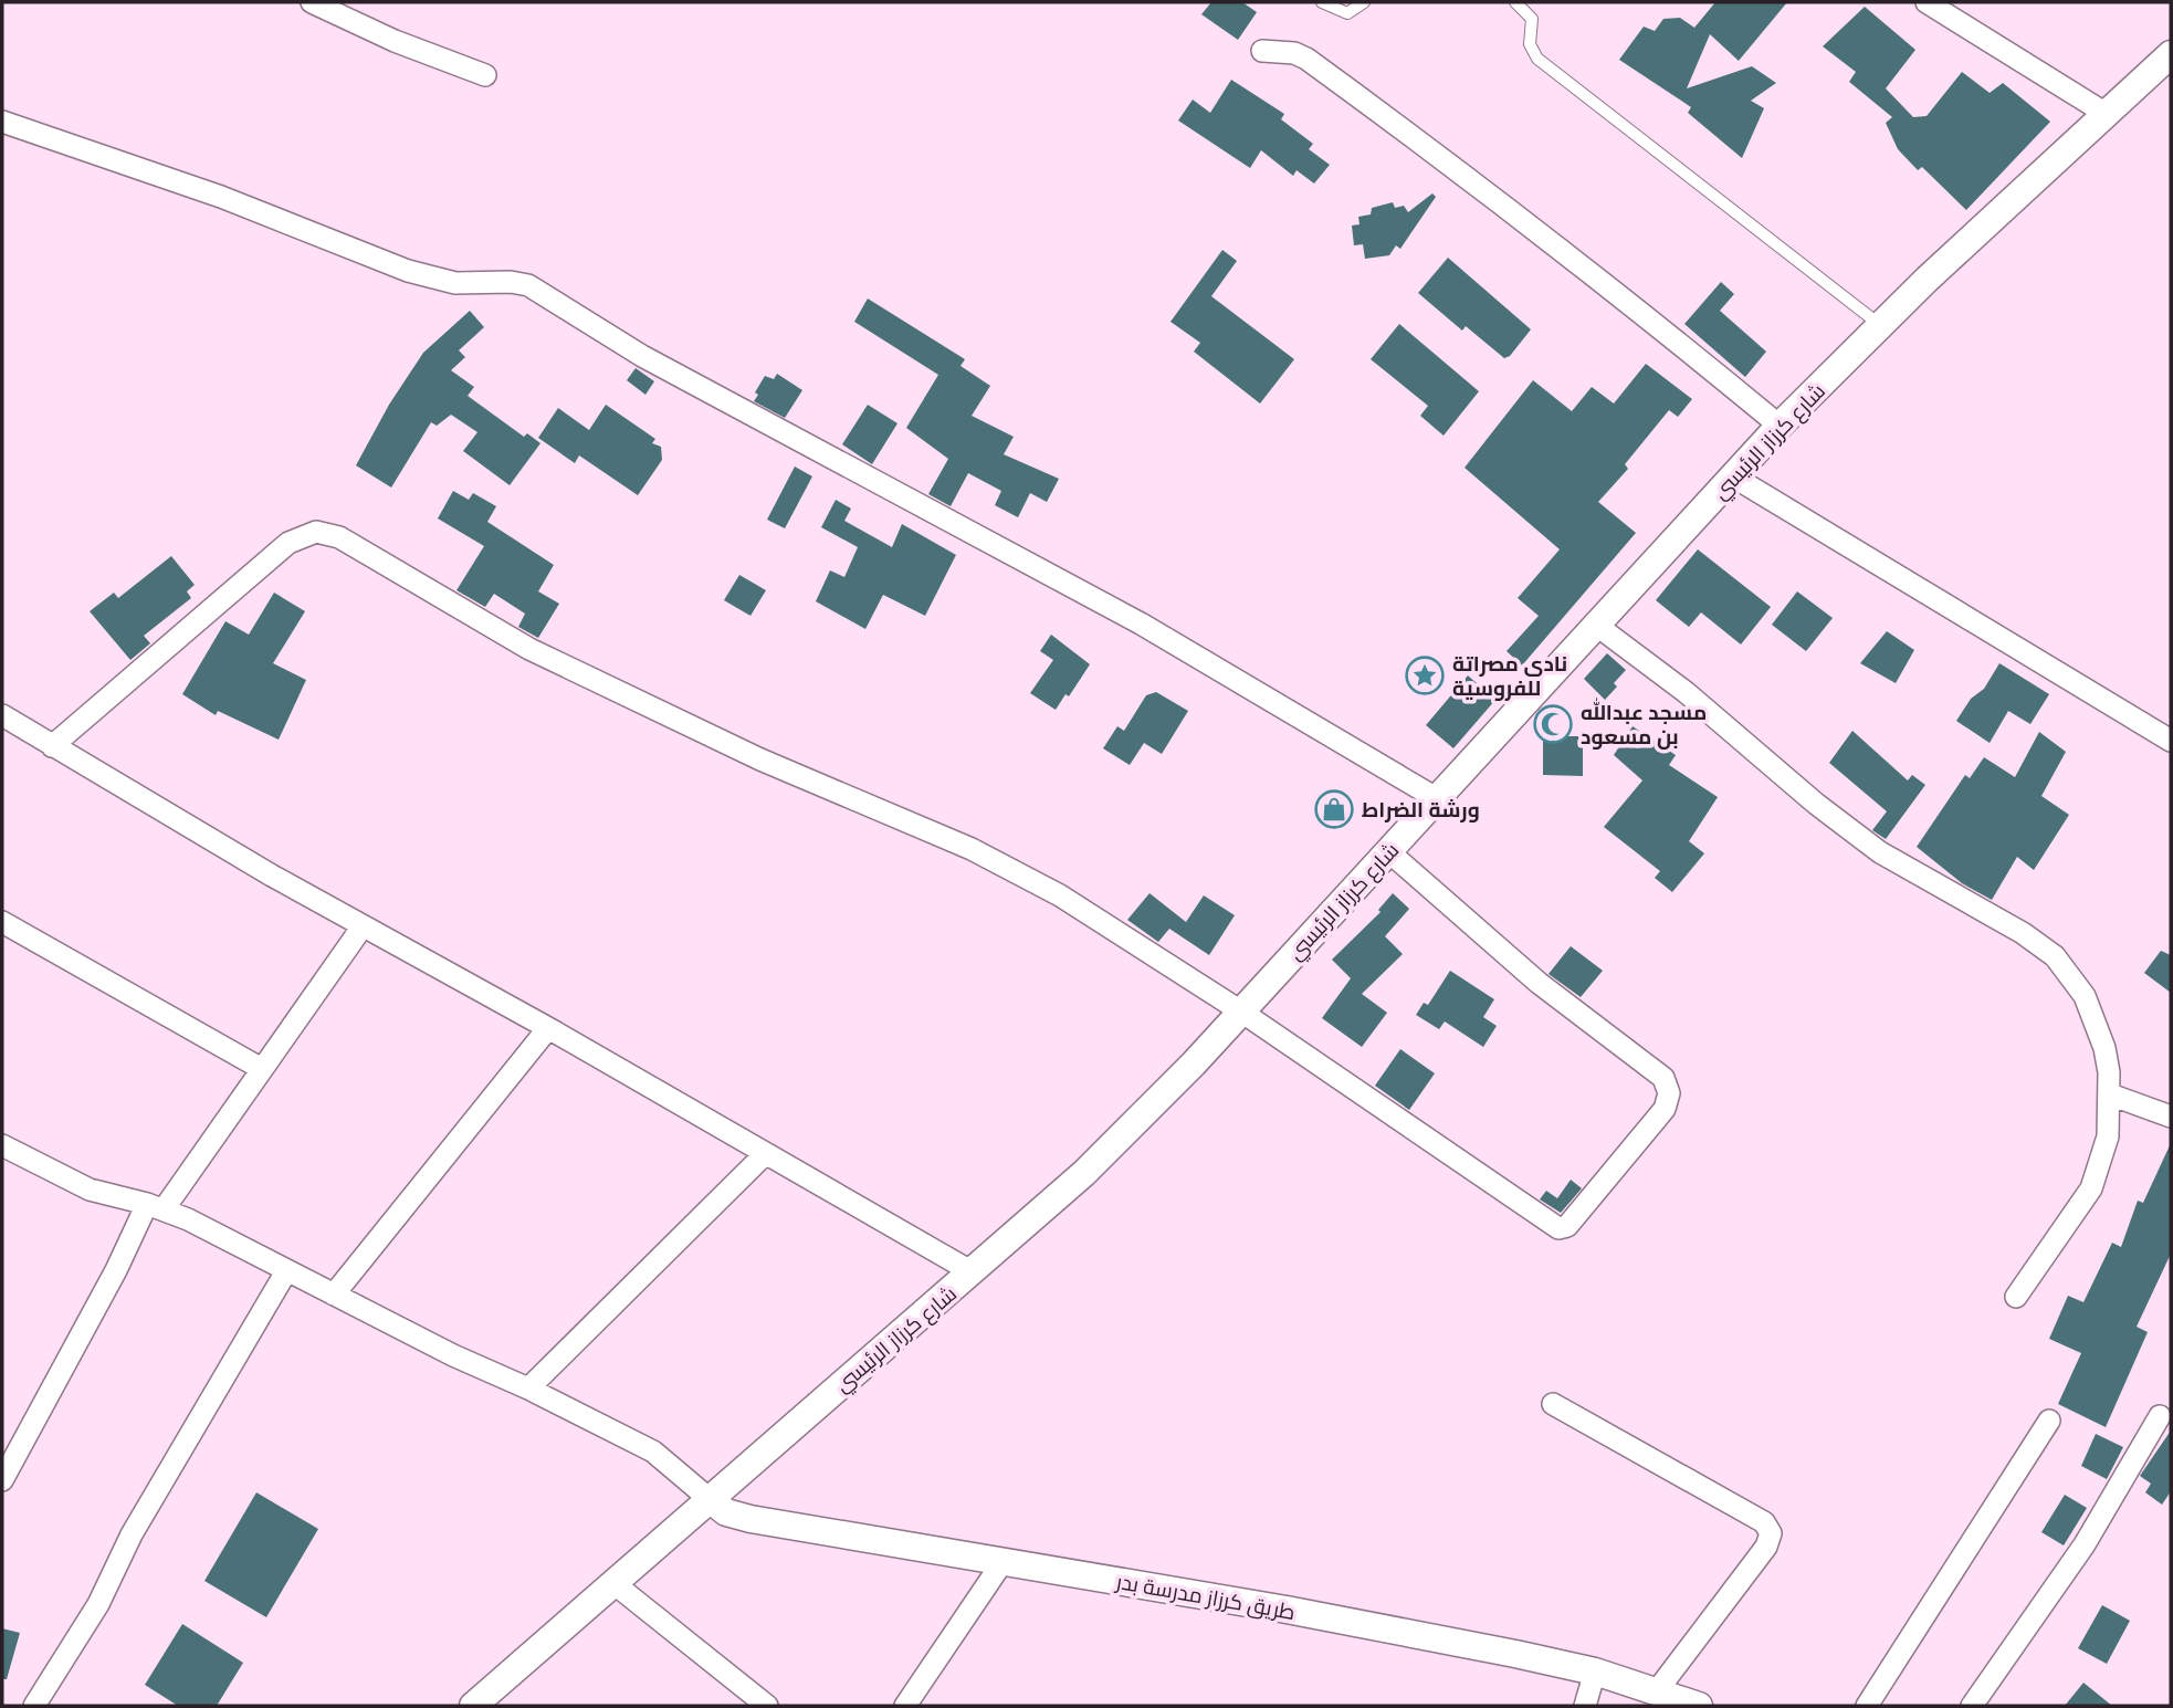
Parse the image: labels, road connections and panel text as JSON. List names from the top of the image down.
{
  "streets": {
    "street": ["شارع كرزاز الرئيسي", "طريق كرزاز مدرسة بدر"]
  },
  "crossings": [
    ["شارع كرزاز الرئيسي", "طريق كرزاز مدرسة بدر"]
  ],
  "places": {
    "place": ["نادي مصراتة للفروسية"],
    "mosque": ["مسجد عبدالله بن مسعود"],
    "shop": ["ورشة الضراط"]
  }
}
